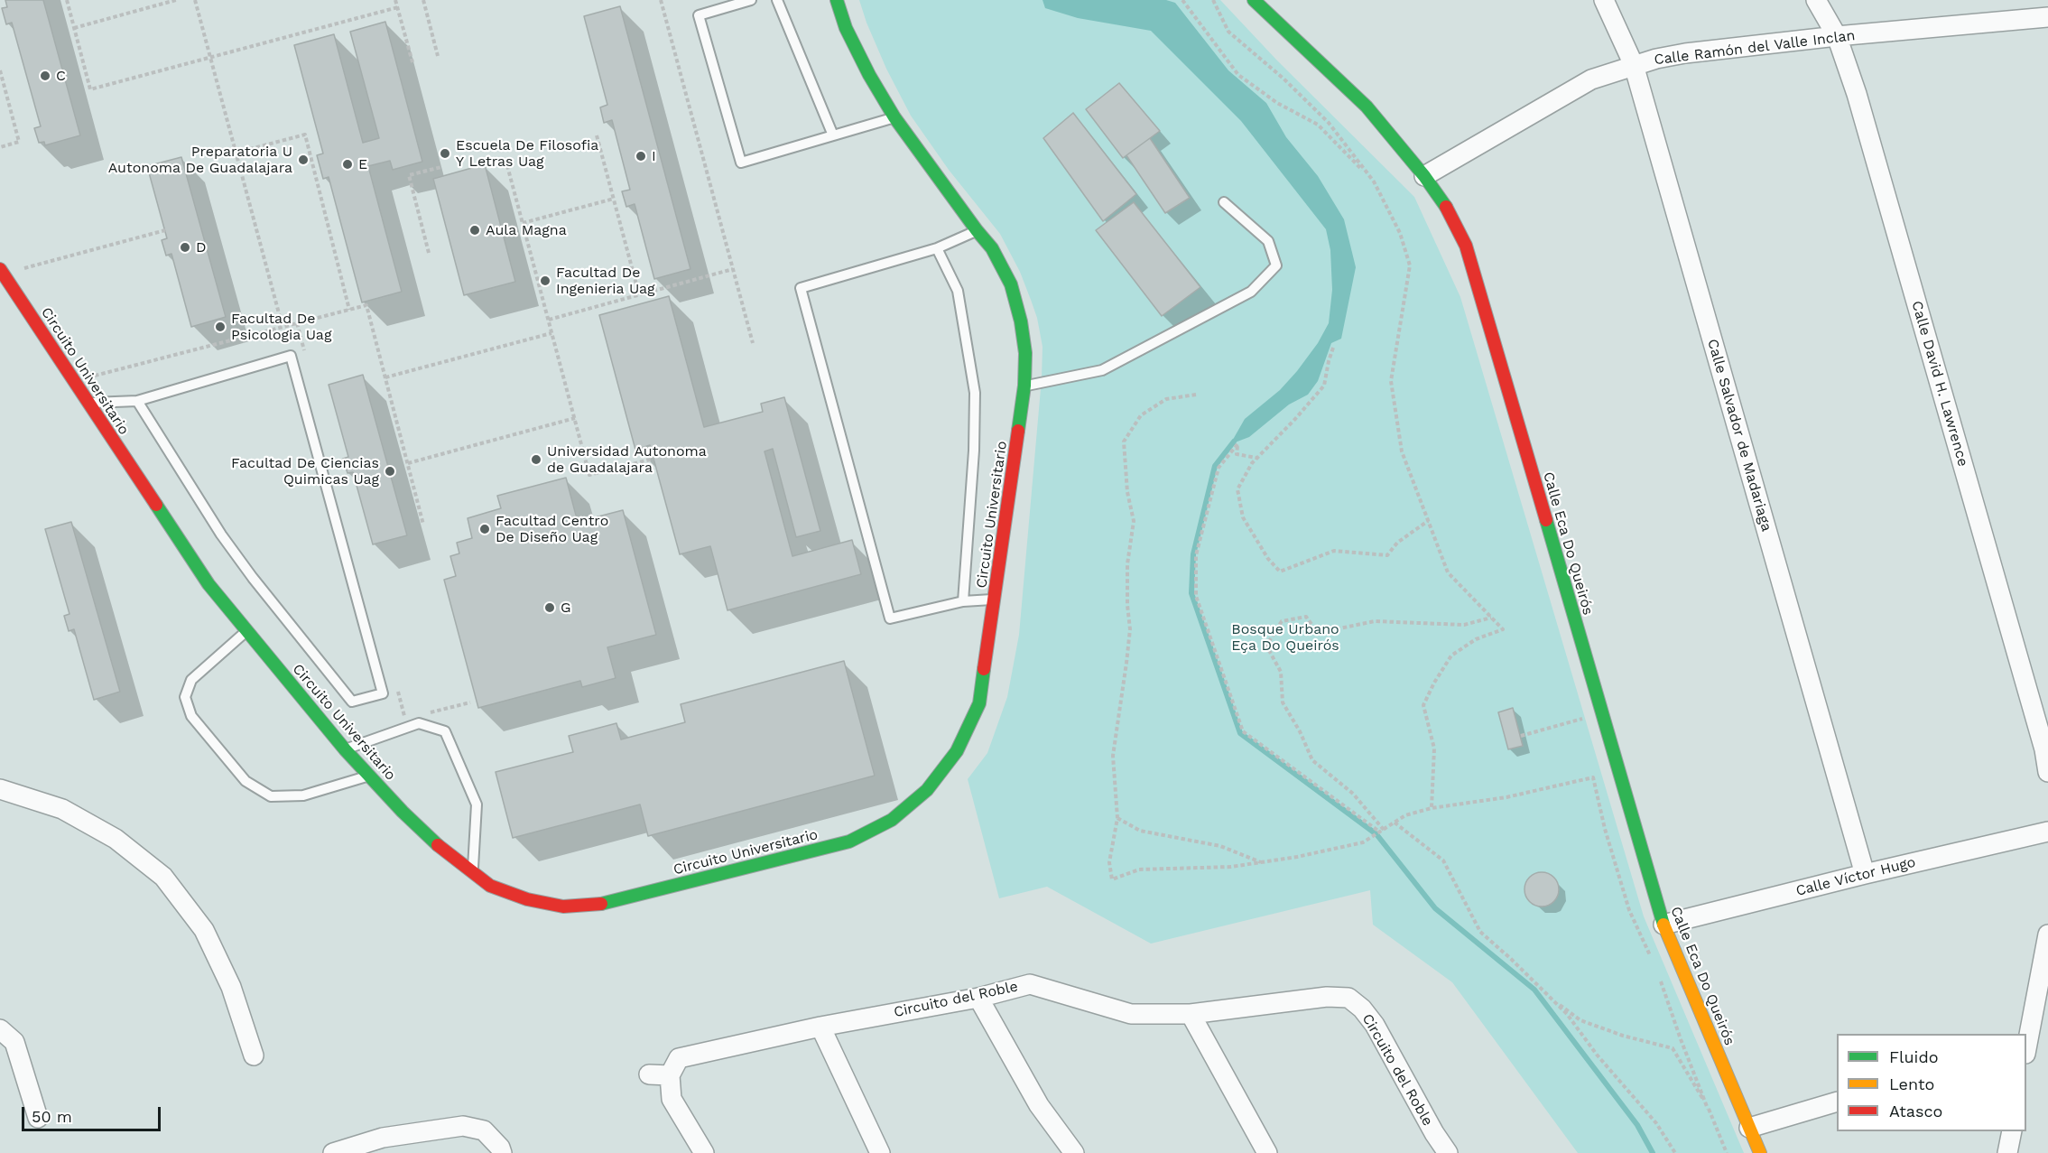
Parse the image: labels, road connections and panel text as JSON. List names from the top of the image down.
{
  "streets": {
    "street": [
      "Calle Ramón del Valle Inclan",
      "Circuito Universitario",
      "Calle David H. Lawrence",
      "Calle Salvador de Madariaga",
      "Calle Eca Do Queirós",
      "Calle Víctor Hugo",
      "Circuito del Roble"
    ]
  },
  "crossings": [
    ["Calle Ramón del Valle Inclan", "Calle David H. Lawrence"],
    ["Calle Ramón del Valle Inclan", "Calle Salvador de Madariaga"],
    ["Calle Ramón del Valle Inclan", "Calle Eca Do Queirós"],
    ["Calle Salvador de Madariaga", "Calle Víctor Hugo"],
    ["Calle Eca Do Queirós", "Calle Víctor Hugo"]
  ],
  "parks": ["Bosque Urbano Eça Do Queirós"],
  "places": [
    "C",
    "Escuela De Filosofia Y Letras Uag",
    "I",
    "Preparatoria U Autonoma De Guadalajara",
    "E",
    "Aula Magna",
    "D",
    "Facultad De Ingenieria Uag",
    "Facultad De Psicologia Uag",
    "Universidad Autonoma de Guadalajara",
    "Facultad De Ciencias Quimicas Uag",
    "Facultad Centro De Diseño Uag",
    "G"
  ],
  "legend": ["Fluido", "Lento", "Atasco"],
  "scale_bar": "50 m"
}
